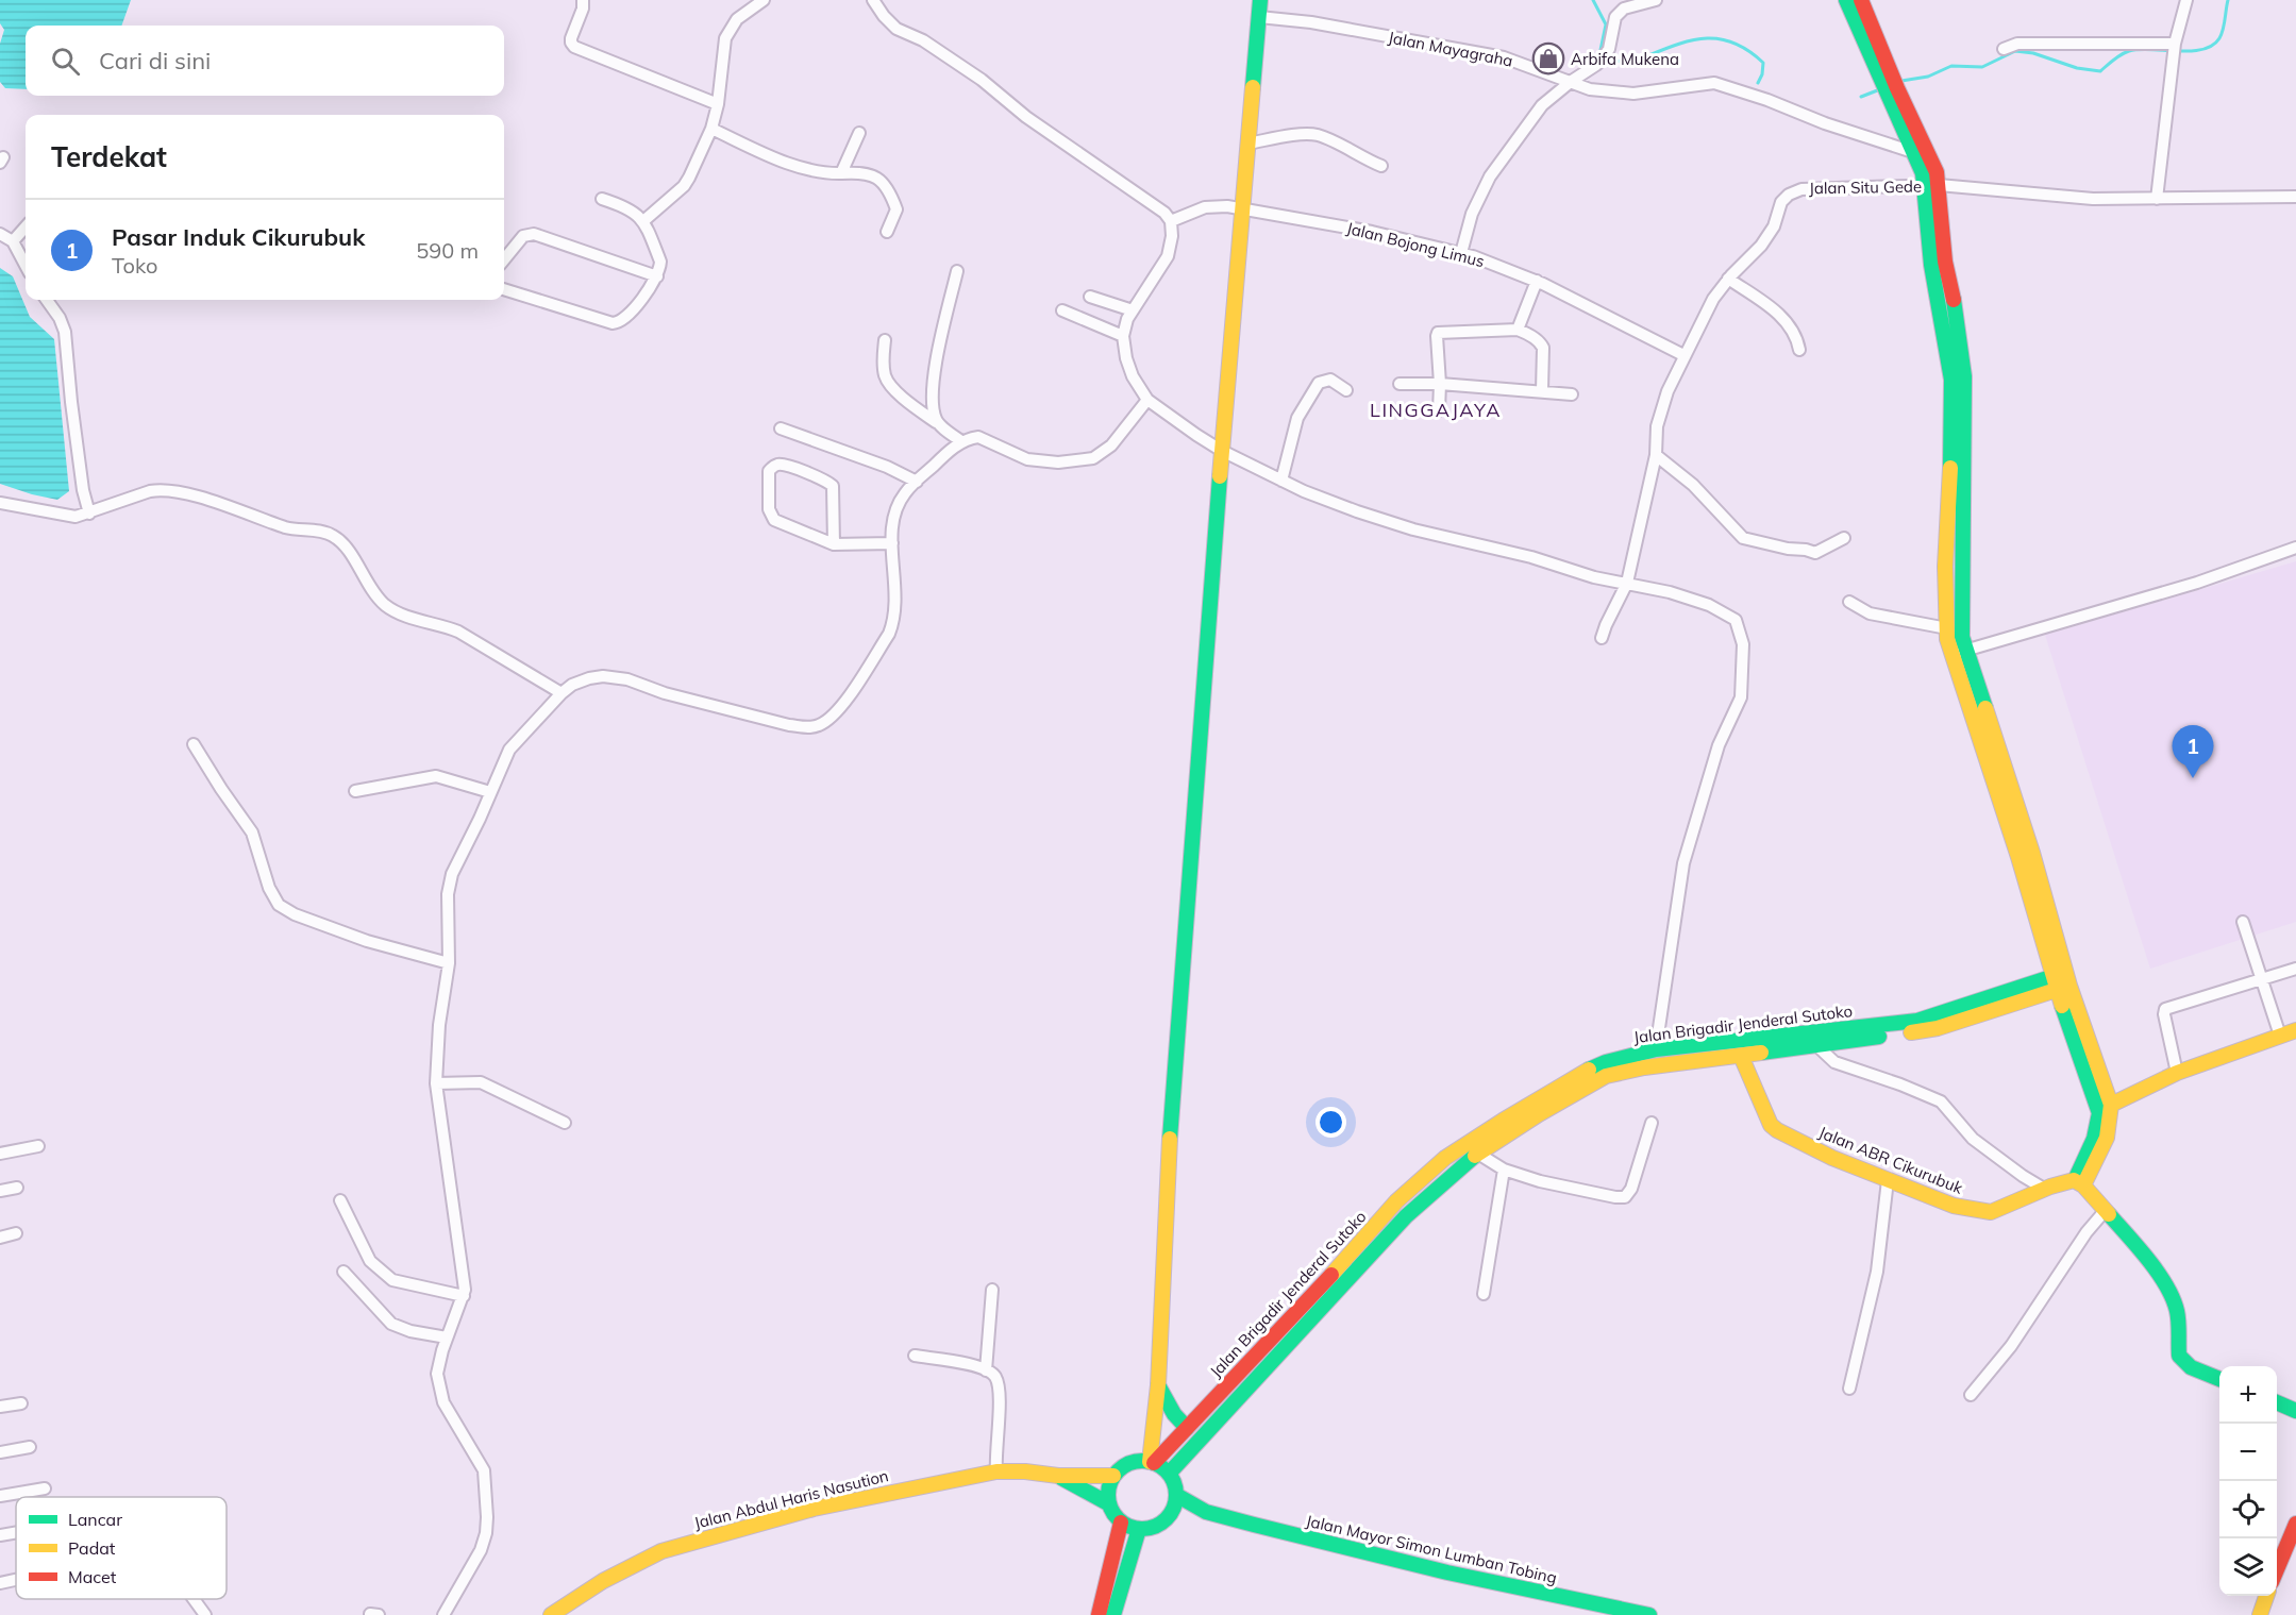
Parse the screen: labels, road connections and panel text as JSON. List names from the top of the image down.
{
  "streets": {
    "street": [
      "Jalan Mayagraha",
      "Jalan Situ Gede",
      "Jalan Bojong Limus",
      "Jalan Brigadir Jenderal Sutoko",
      "Jalan ABR Cikurubuk",
      "Jalan Abdul Haris Nasution",
      "Jalan Mayor Simon Lumban Tobing"
    ]
  },
  "crossings": [
    ["Jalan Situ Gede", "Jalan Bojong Limus"],
    ["Jalan Brigadir Jenderal Sutoko", "Jalan Mayor Simon Lumban Tobing"]
  ],
  "districts": ["LINGGAJAYA"],
  "places": {
    "shop": ["Arbifa Mukena"]
  },
  "legend": ["Lancar", "Padat", "Macet"],
  "page": {
    "search": "Cari di sini",
    "heading": "Terdekat",
    "list": [
      {
        "mark": "1",
        "name": "Pasar Induk Cikurubuk",
        "note": "Toko",
        "value": "590 m"
      }
    ],
    "pins": "1",
    "map_buttons": ["+", "−"]
  }
}
